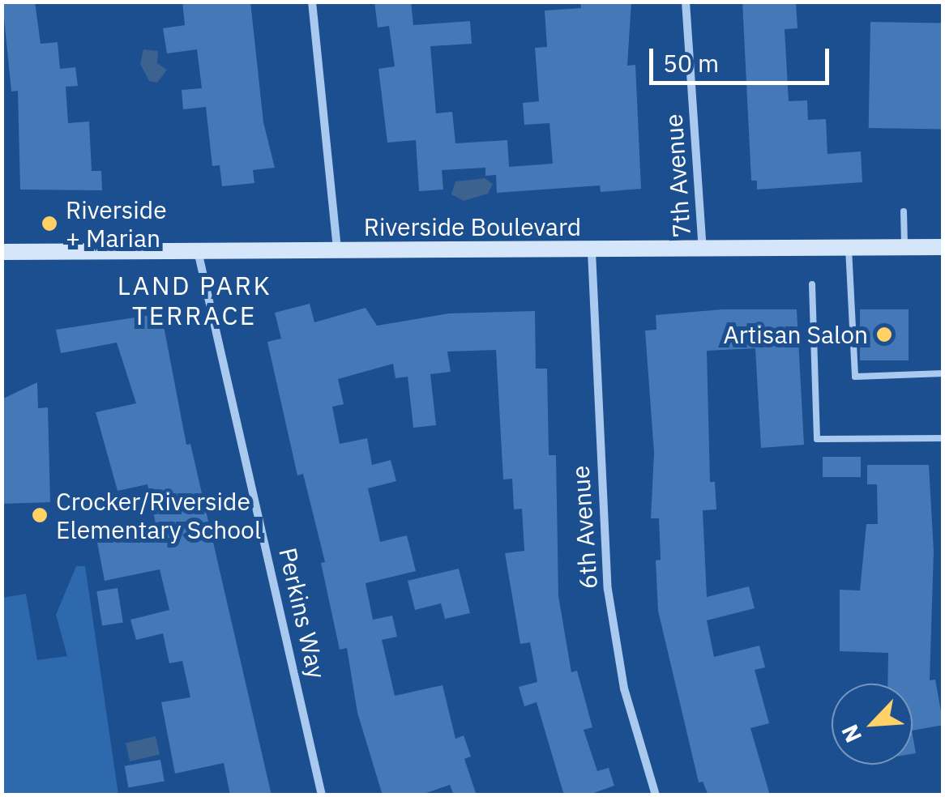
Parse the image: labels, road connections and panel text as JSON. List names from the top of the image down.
{
  "streets": {
    "main road": ["Riverside Boulevard"],
    "street": ["7th Avenue", "6th Avenue", "Perkins Way"]
  },
  "crossings": [
    ["7th Avenue", "Riverside Boulevard"],
    ["Riverside Boulevard", "6th Avenue"],
    ["Riverside Boulevard", "Perkins Way"]
  ],
  "districts": ["LAND PARK TERRACE"],
  "places": ["Riverside + Marian", "Artisan Salon", "Crocker/Riverside Elementary School"],
  "scale_bar": "50 m",
  "north": "bottom left"
}
